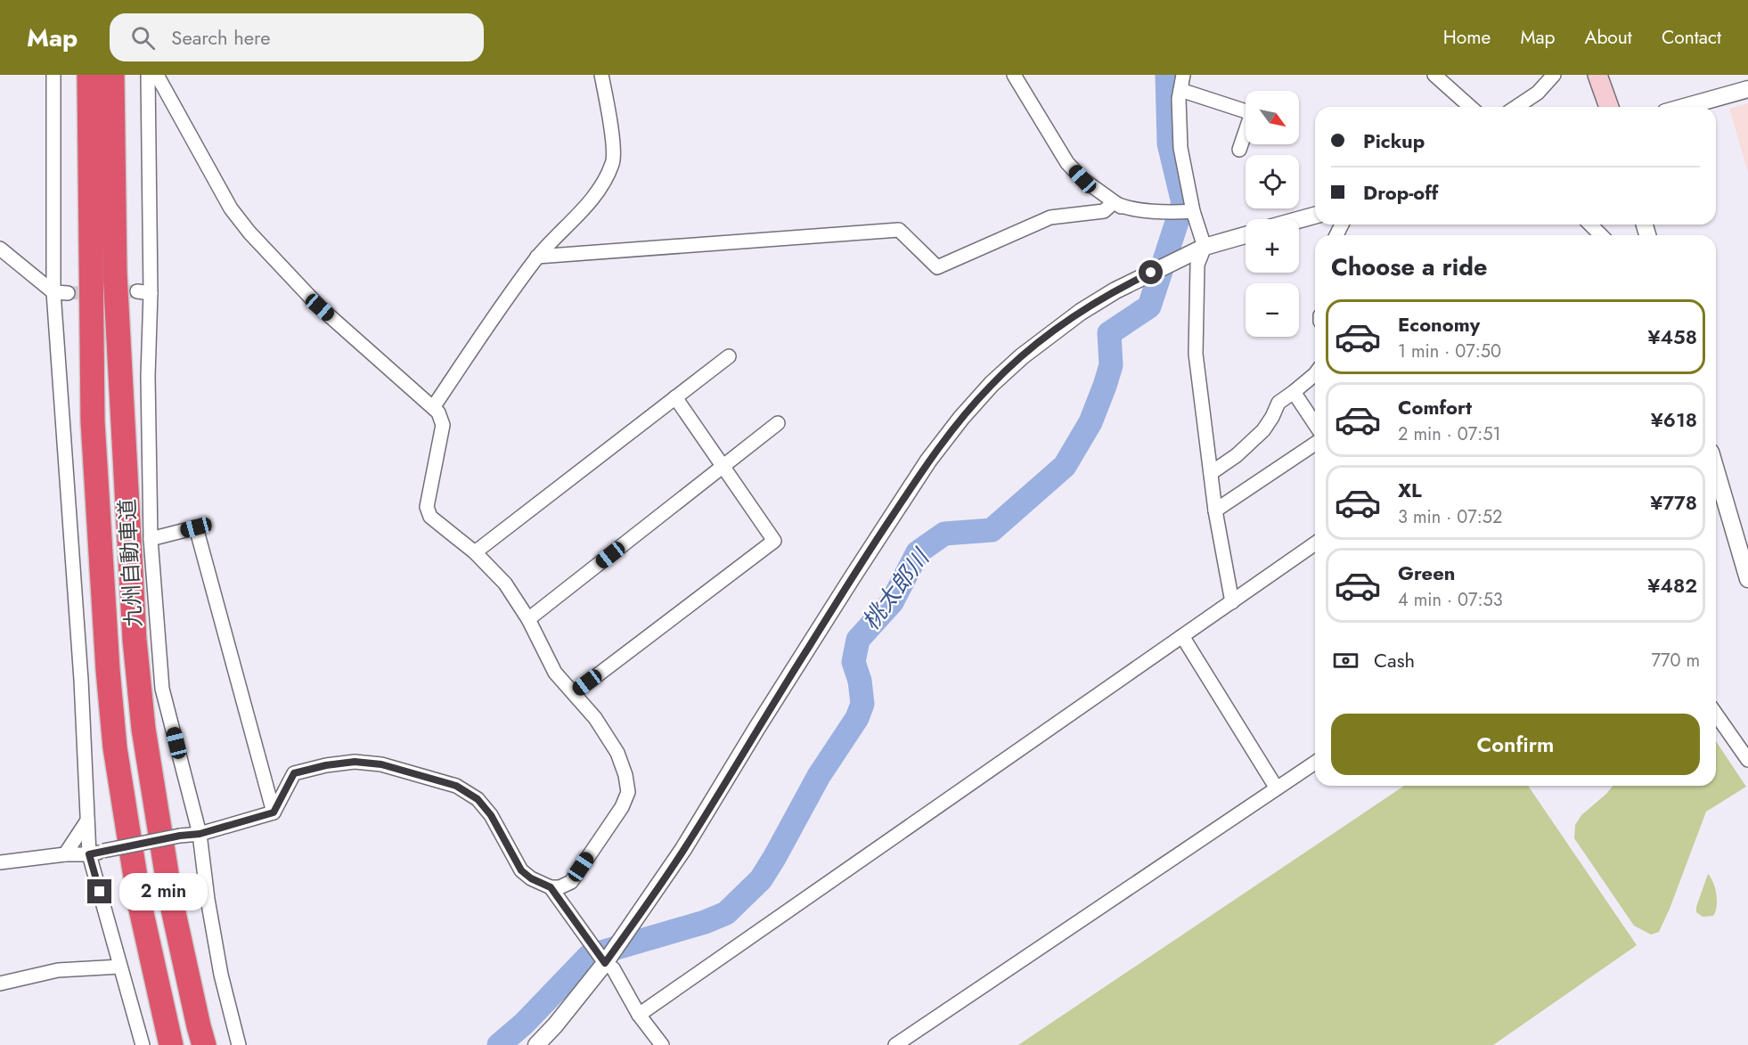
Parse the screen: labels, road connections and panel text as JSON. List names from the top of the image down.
{
  "streets": {
    "highway": ["九州自動車道"]
  },
  "water": ["桃太郎川"],
  "north": "bottom right",
  "page": {
    "header": "Map",
    "search": "Search here",
    "nav": [
      "Home",
      "Map",
      "About",
      "Contact"
    ],
    "map_buttons": ["+", "−"],
    "banner": ["Pickup", "Drop-off"],
    "heading": "Choose a ride",
    "list": [
      {
        "name": "Economy",
        "note": "1 min · 07:50",
        "value": "¥458"
      },
      {
        "name": "Comfort",
        "note": "2 min · 07:51",
        "value": "¥618"
      },
      {
        "name": "XL",
        "note": "3 min · 07:52",
        "value": "¥778"
      },
      {
        "name": "Green",
        "note": "4 min · 07:53",
        "value": "¥482"
      }
    ],
    "pay": ["Cash", "770 m"],
    "buttons": "Confirm",
    "bubble": "2 min"
  }
}
